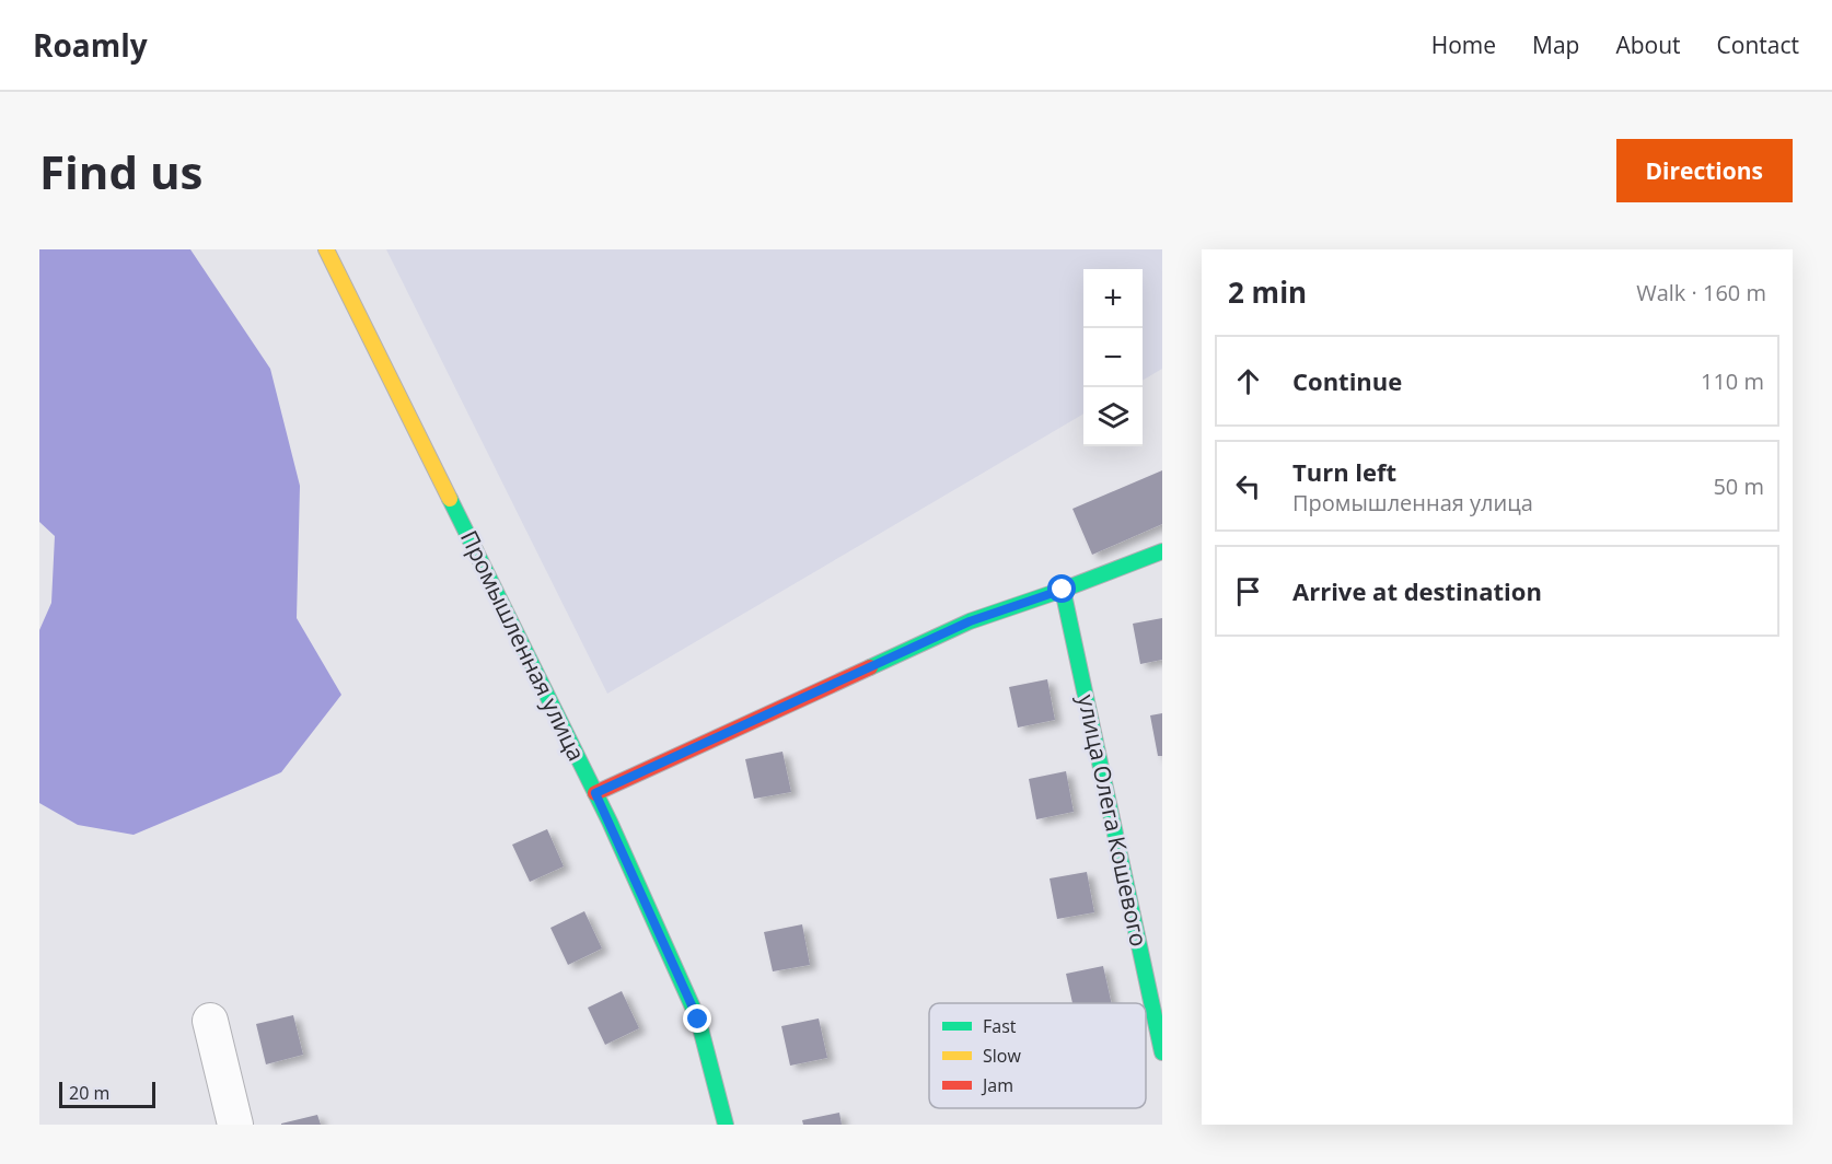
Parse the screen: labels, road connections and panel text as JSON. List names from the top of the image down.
{
  "streets": {
    "street": ["Промышленная улица", "улица Олега Кошевого"]
  },
  "legend": ["Fast", "Slow", "Jam"],
  "scale_bar": "20 m",
  "page": {
    "header": "Roamly",
    "nav": [
      "Home",
      "Map",
      "About",
      "Contact"
    ],
    "buttons": "Directions",
    "title": "Find us",
    "heading": ["2 min", "Walk · 160 m"],
    "map_buttons": ["+", "−"],
    "list": [
      ["Continue", "110 m"],
      ["Turn left", "Промышленная улица", "50 m"],
      "Arrive at destination"
    ],
    "scale": "20 m"
  }
}
